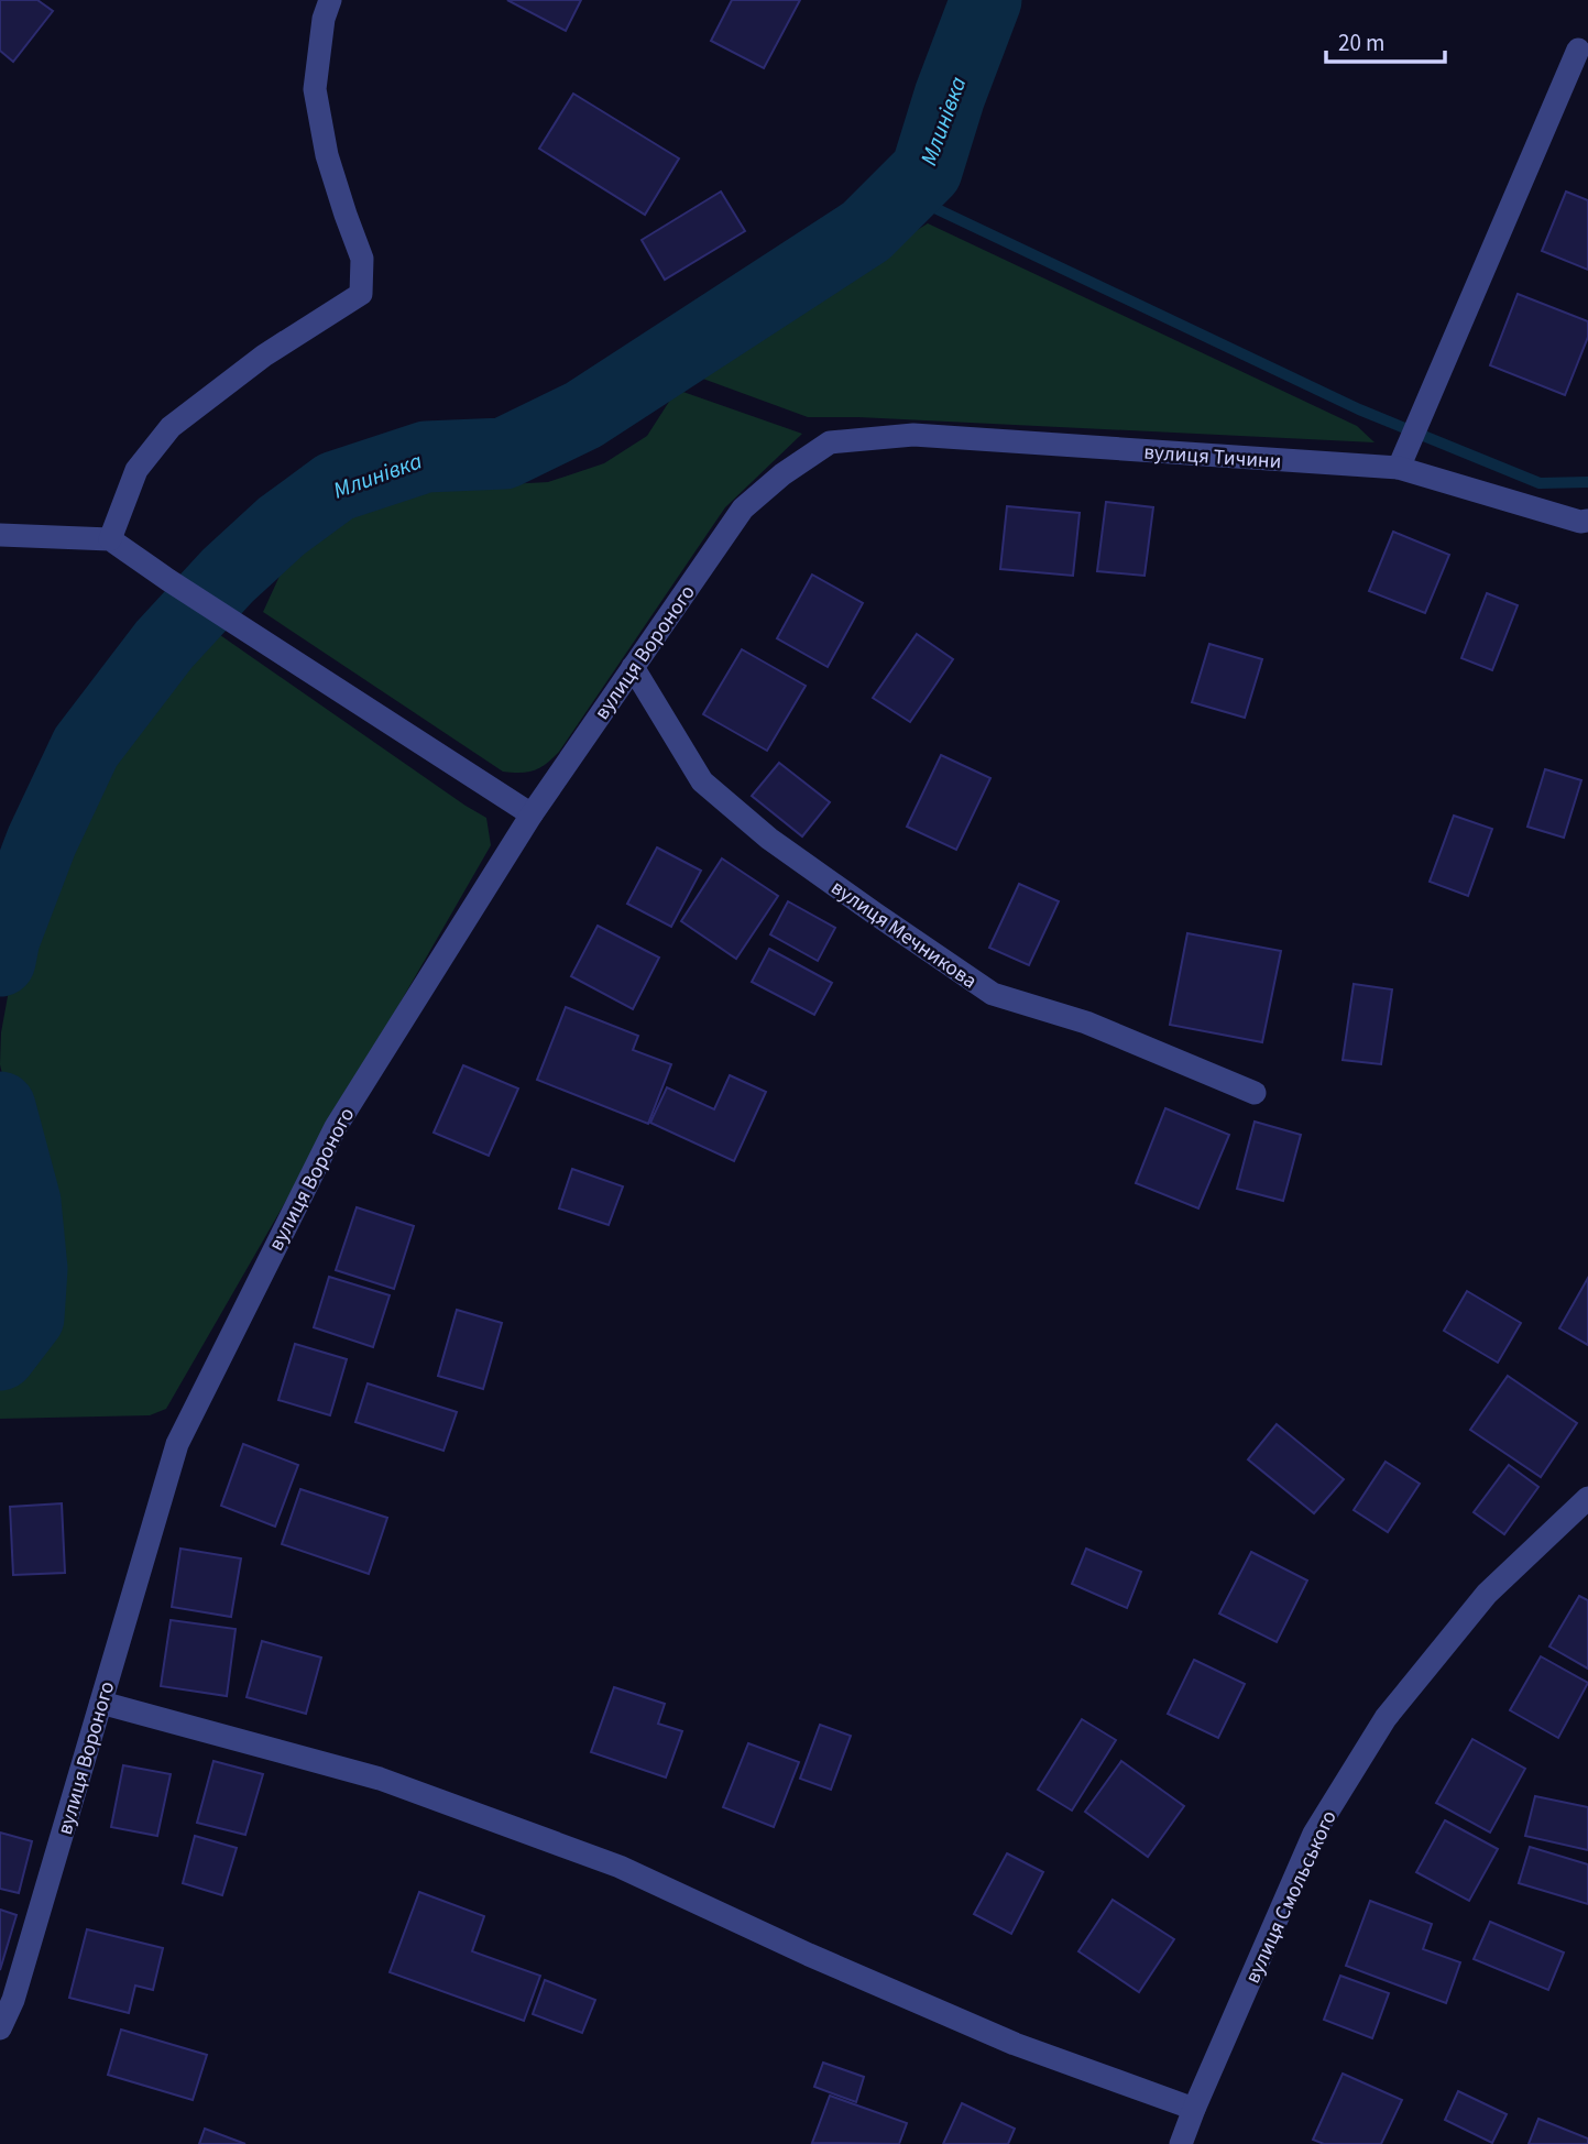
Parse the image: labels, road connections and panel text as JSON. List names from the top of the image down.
{
  "streets": {
    "street": [
      "вулиця Тичини",
      "вулиця Вороного",
      "вулиця Мечникова",
      "вулиця Смольського"
    ]
  },
  "crossings": [
    ["вулиця Тичини", "вулиця Вороного"],
    ["вулиця Вороного", "вулиця Мечникова"]
  ],
  "water": ["Млинівка"],
  "scale_bar": "20 m"
}
